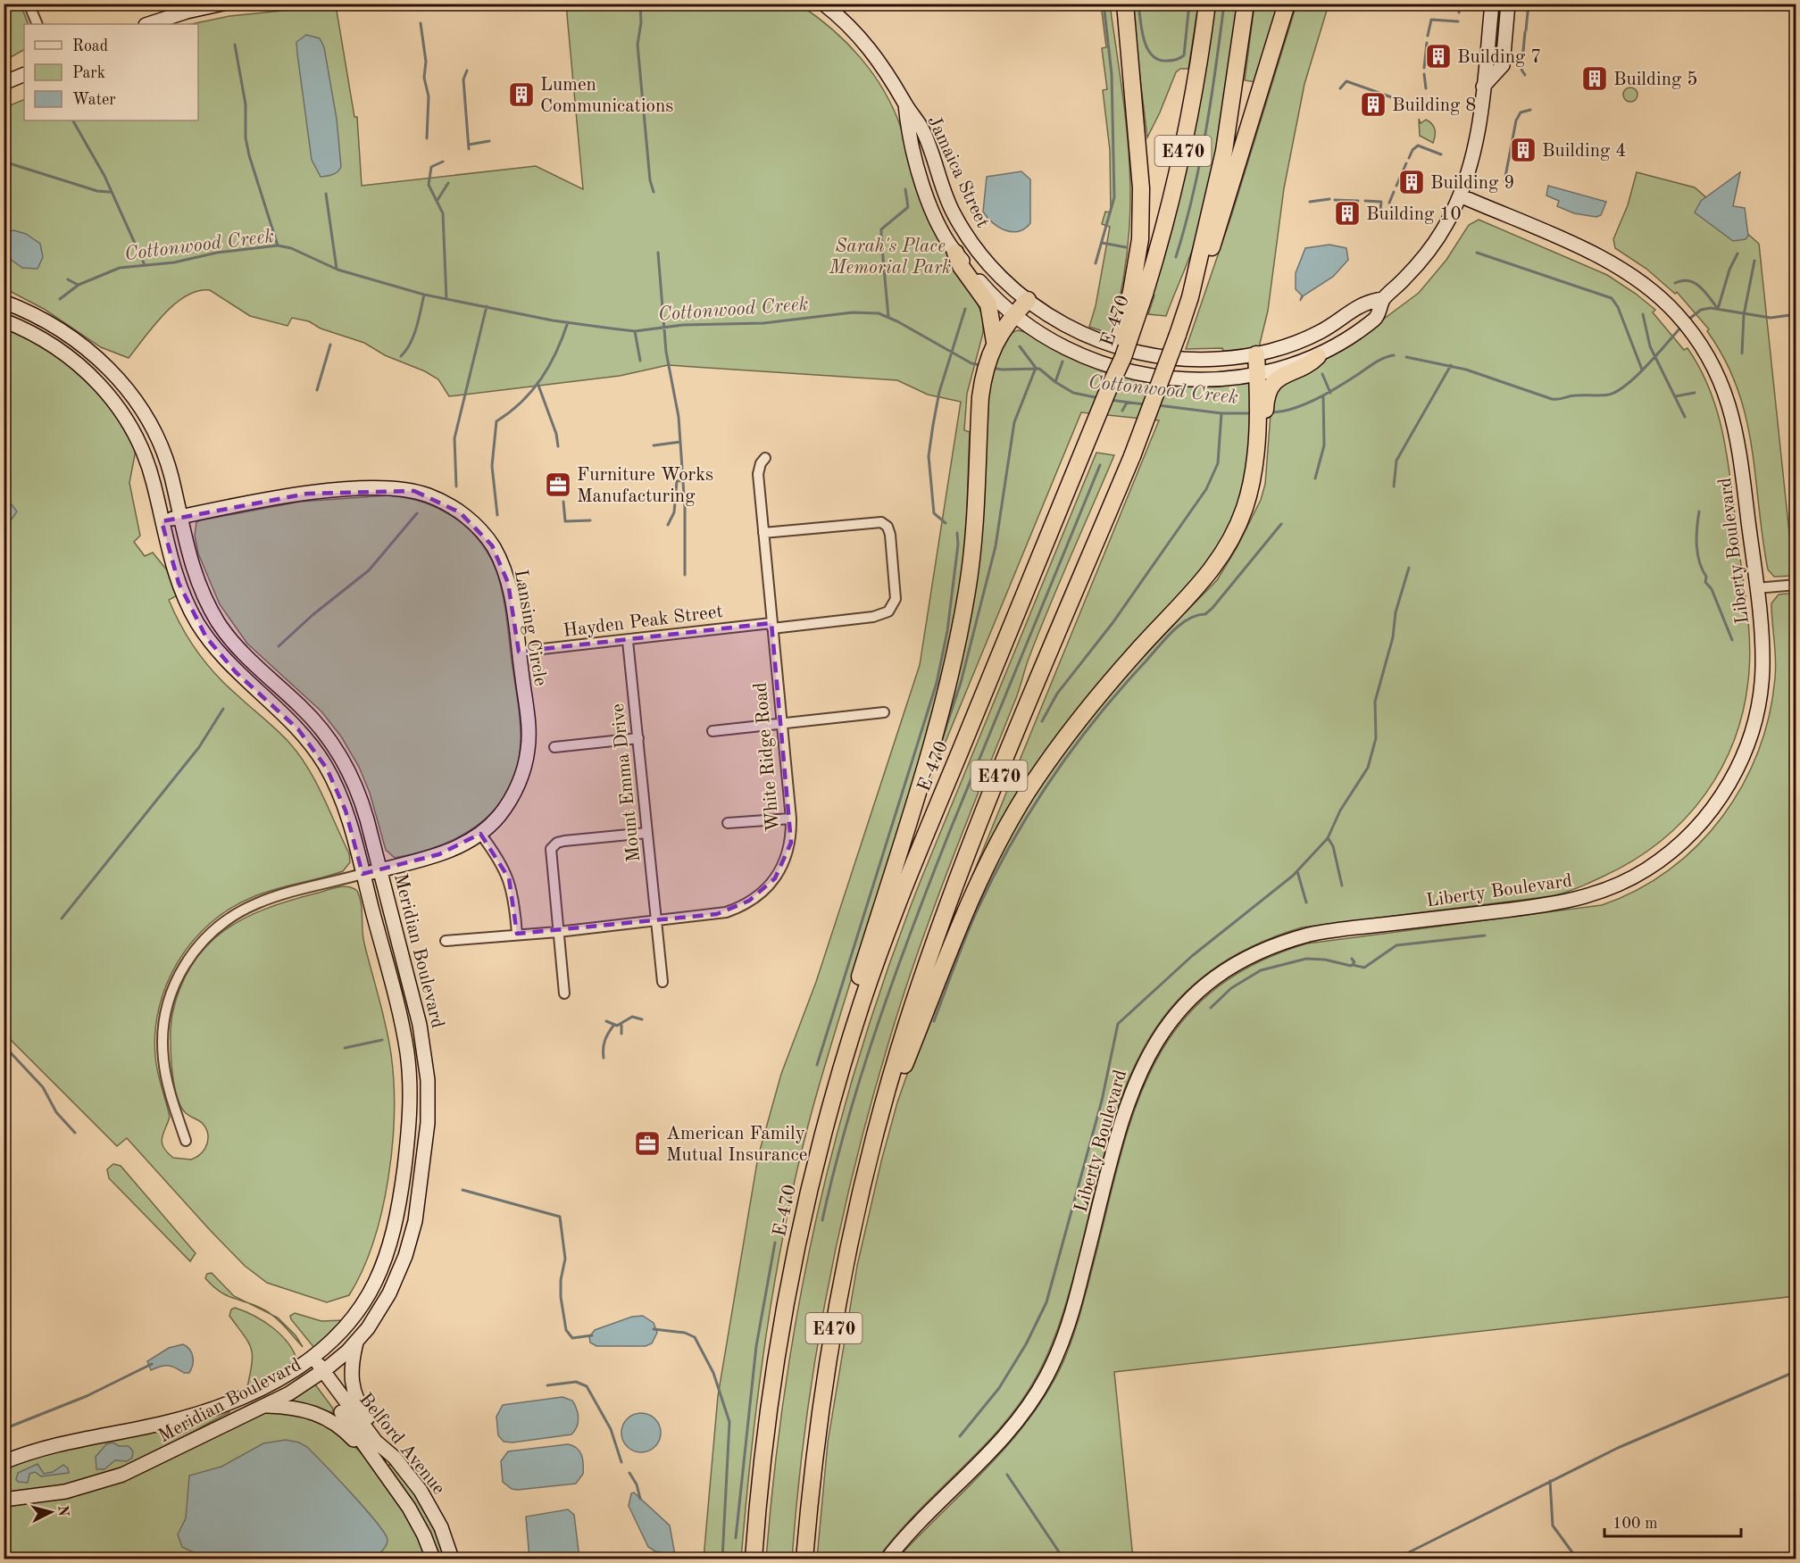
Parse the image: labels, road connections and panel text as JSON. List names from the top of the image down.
{
  "streets": {
    "highway": ["E470", "E-470"],
    "main road": [
      "Jamaica Street",
      "Liberty Boulevard",
      "Lansing Circle",
      "Meridian Boulevard",
      "Belford Avenue"
    ],
    "street": ["Hayden Peak Street", "White Ridge Road", "Mount Emma Drive"]
  },
  "crossings": [
    ["Jamaica Street", "Liberty Boulevard"],
    ["Hayden Peak Street", "Lansing Circle"],
    ["Hayden Peak Street", "White Ridge Road"],
    ["Hayden Peak Street", "Mount Emma Drive"],
    ["Lansing Circle", "Meridian Boulevard"],
    ["White Ridge Road", "Mount Emma Drive"],
    ["Meridian Boulevard", "Belford Avenue"]
  ],
  "water": ["Cottonwood Creek"],
  "parks": ["Sarah's Place Memorial Park"],
  "places": {
    "building": [
      "Building 7",
      "Building 5",
      "Lumen Communications",
      "Building 8",
      "Building 4",
      "Building 9",
      "Building 10"
    ],
    "office": ["Furniture Works Manufacturing", "American Family Mutual Insurance"]
  },
  "legend": ["Road", "Park", "Water"],
  "scale_bar": "100 m",
  "north": "right"
}
